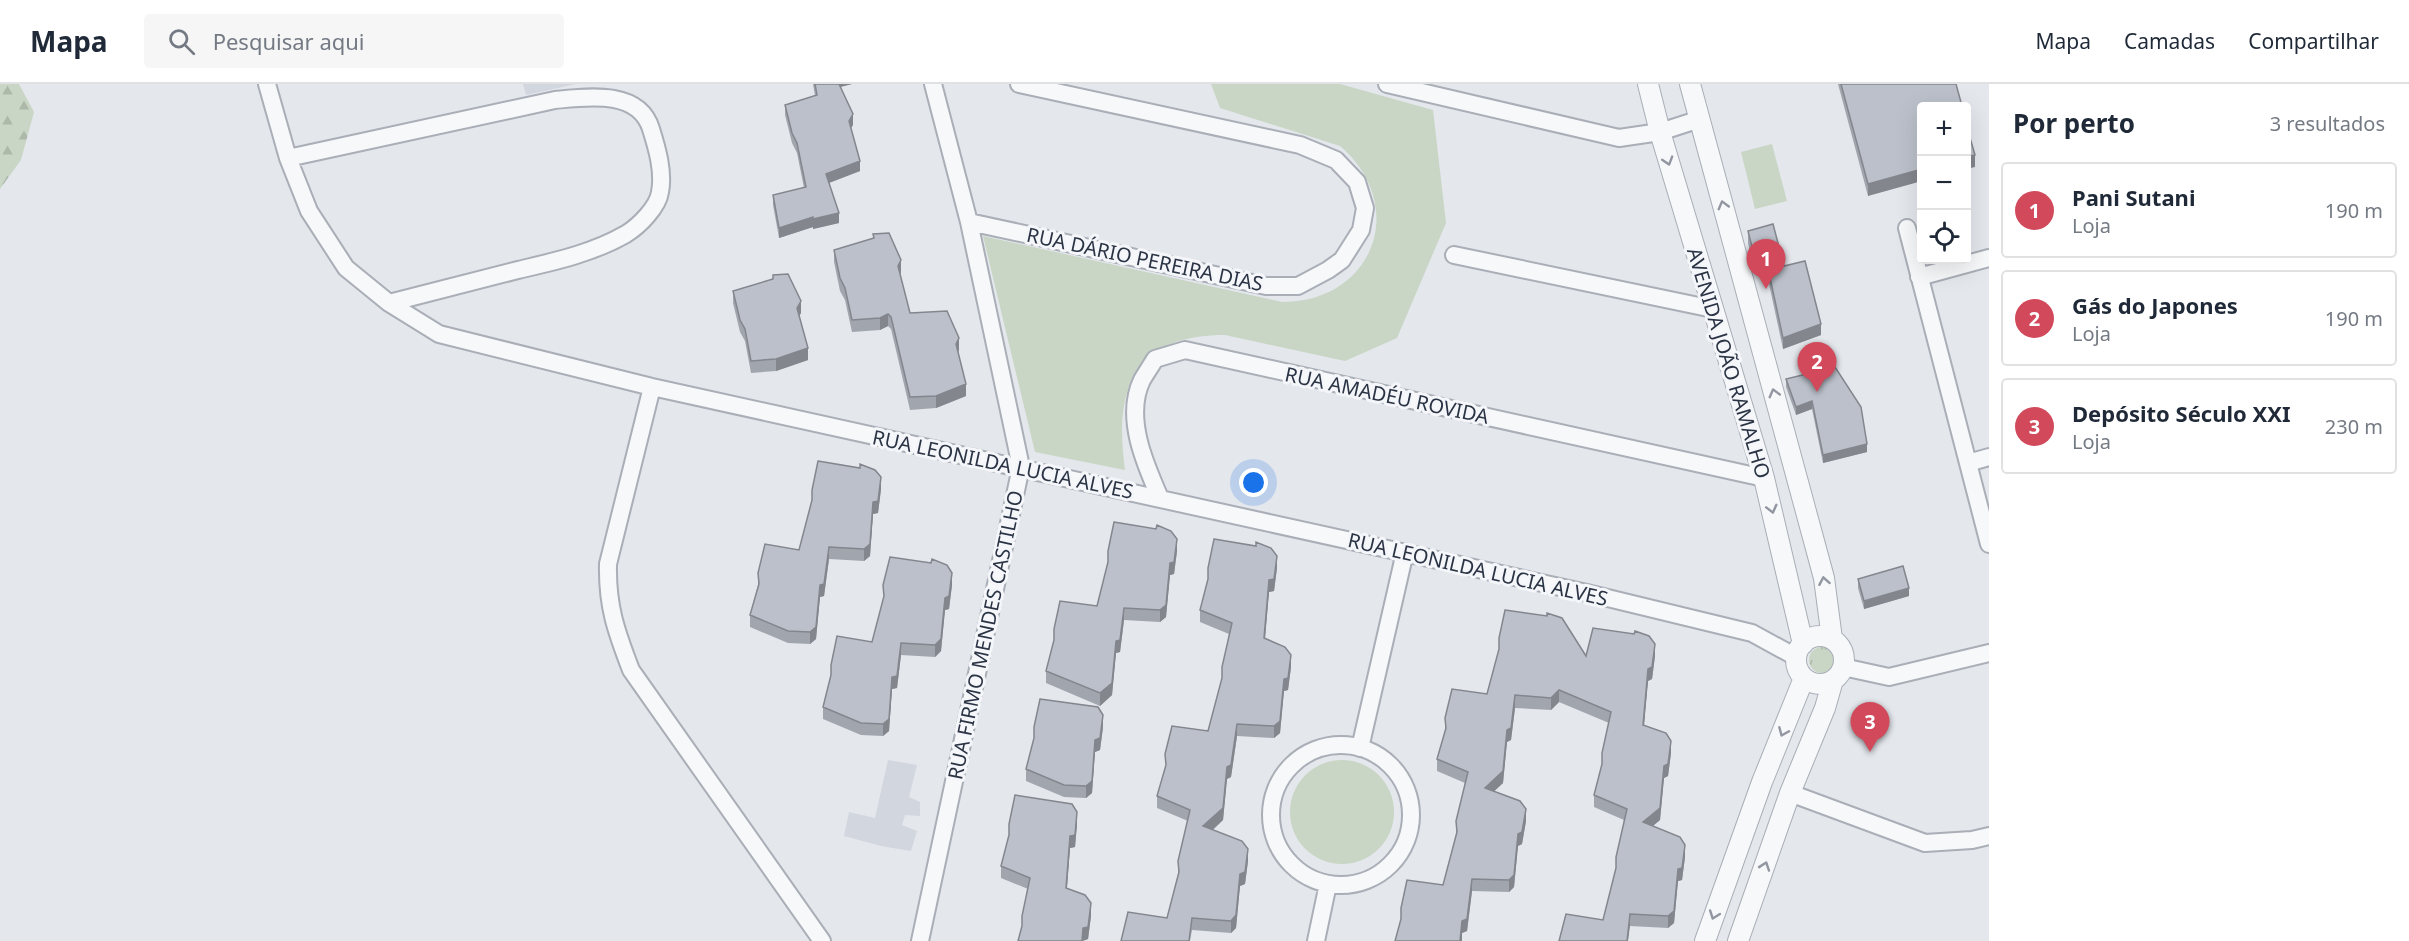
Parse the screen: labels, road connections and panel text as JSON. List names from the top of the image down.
{
  "streets": {
    "street": [
      "RUA DÁRIO PEREIRA DIAS",
      "AVENIDA JOÃO RAMALHO",
      "RUA AMADÉU ROVIDA",
      "RUA LEONILDA LUCIA ALVES",
      "RUA FIRMO MENDES CASTILHO"
    ]
  },
  "crossings": [
    ["RUA DÁRIO PEREIRA DIAS", "RUA FIRMO MENDES CASTILHO"],
    ["AVENIDA JOÃO RAMALHO", "RUA AMADÉU ROVIDA"],
    ["AVENIDA JOÃO RAMALHO", "RUA LEONILDA LUCIA ALVES"],
    ["RUA AMADÉU ROVIDA", "RUA LEONILDA LUCIA ALVES"],
    ["RUA LEONILDA LUCIA ALVES", "RUA FIRMO MENDES CASTILHO"]
  ],
  "page": {
    "header": "Mapa",
    "search": "Pesquisar aqui",
    "nav": ["Mapa", "Camadas", "Compartilhar"],
    "heading": ["Por perto", "3 resultados"],
    "map_buttons": ["+", "−"],
    "list": [
      {
        "mark": "1",
        "name": "Pani Sutani",
        "note": "Loja",
        "value": "190 m"
      },
      {
        "mark": "2",
        "name": "Gás do Japones",
        "note": "Loja",
        "value": "190 m"
      },
      {
        "mark": "3",
        "name": "Depósito Século XXI",
        "note": "Loja",
        "value": "230 m"
      }
    ],
    "pins": ["1", "2", "3"]
  }
}
